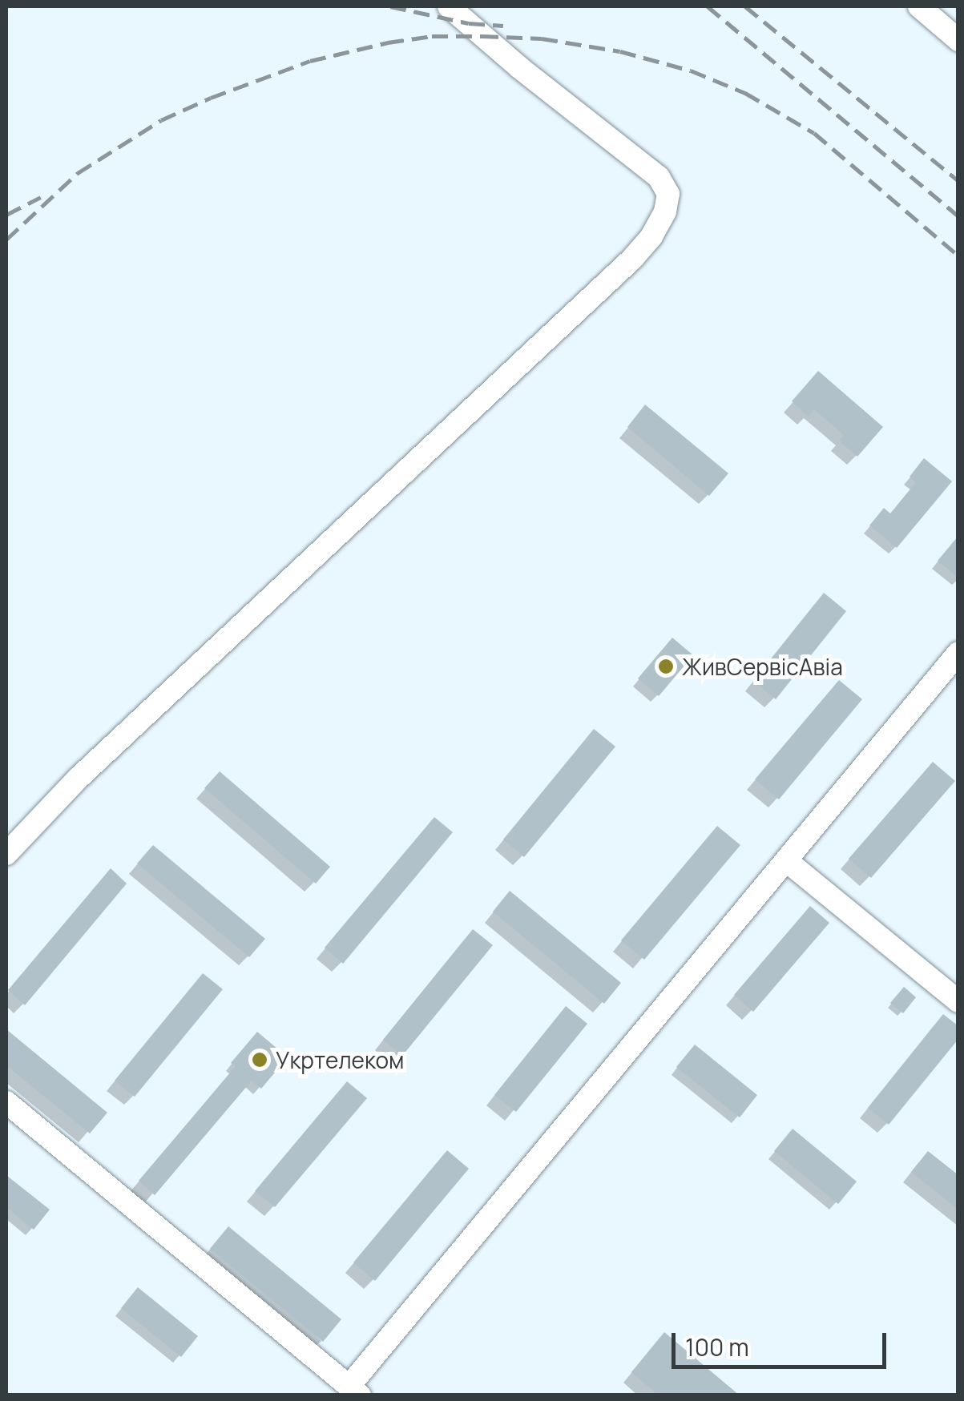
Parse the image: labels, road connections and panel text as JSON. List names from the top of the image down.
{
  "places": ["ЖивСервісАвіа", "Укртелеком"],
  "scale_bar": "100 m"
}
